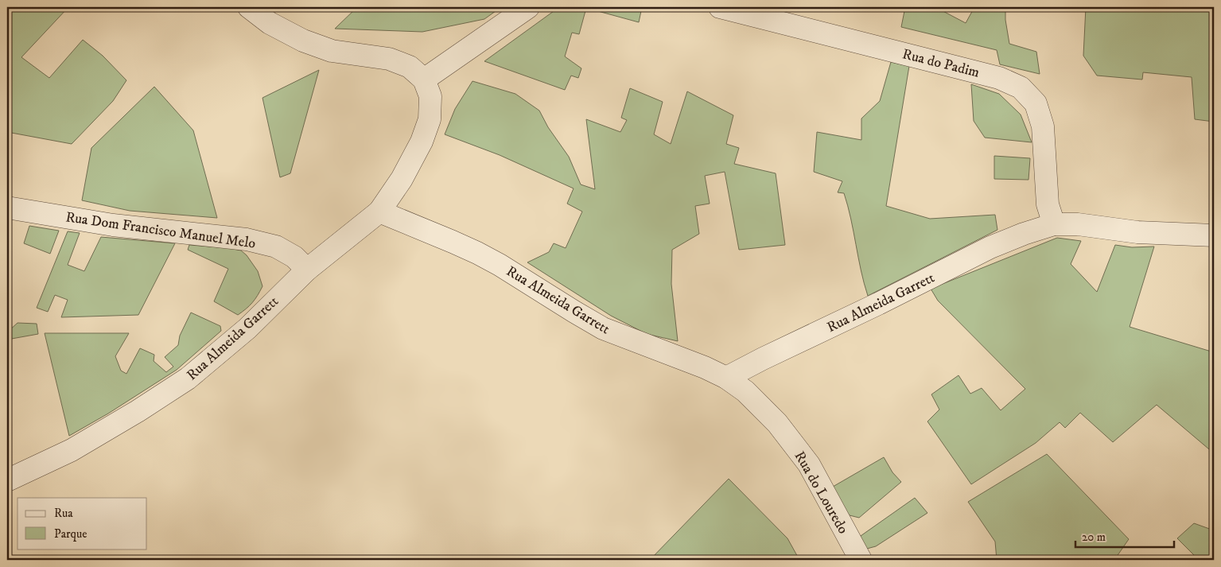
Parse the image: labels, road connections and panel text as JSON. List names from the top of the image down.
{
  "streets": {
    "street": [
      "Rua do Padim",
      "Rua Dom Francisco Manuel Melo",
      "Rua Almeida Garrett",
      "Rua do Louredo"
    ]
  },
  "crossings": [
    ["Rua do Padim", "Rua Almeida Garrett"],
    ["Rua Dom Francisco Manuel Melo", "Rua Almeida Garrett"],
    ["Rua Almeida Garrett", "Rua do Louredo"]
  ],
  "legend": ["Rua", "Parque"],
  "scale_bar": "20 m"
}
